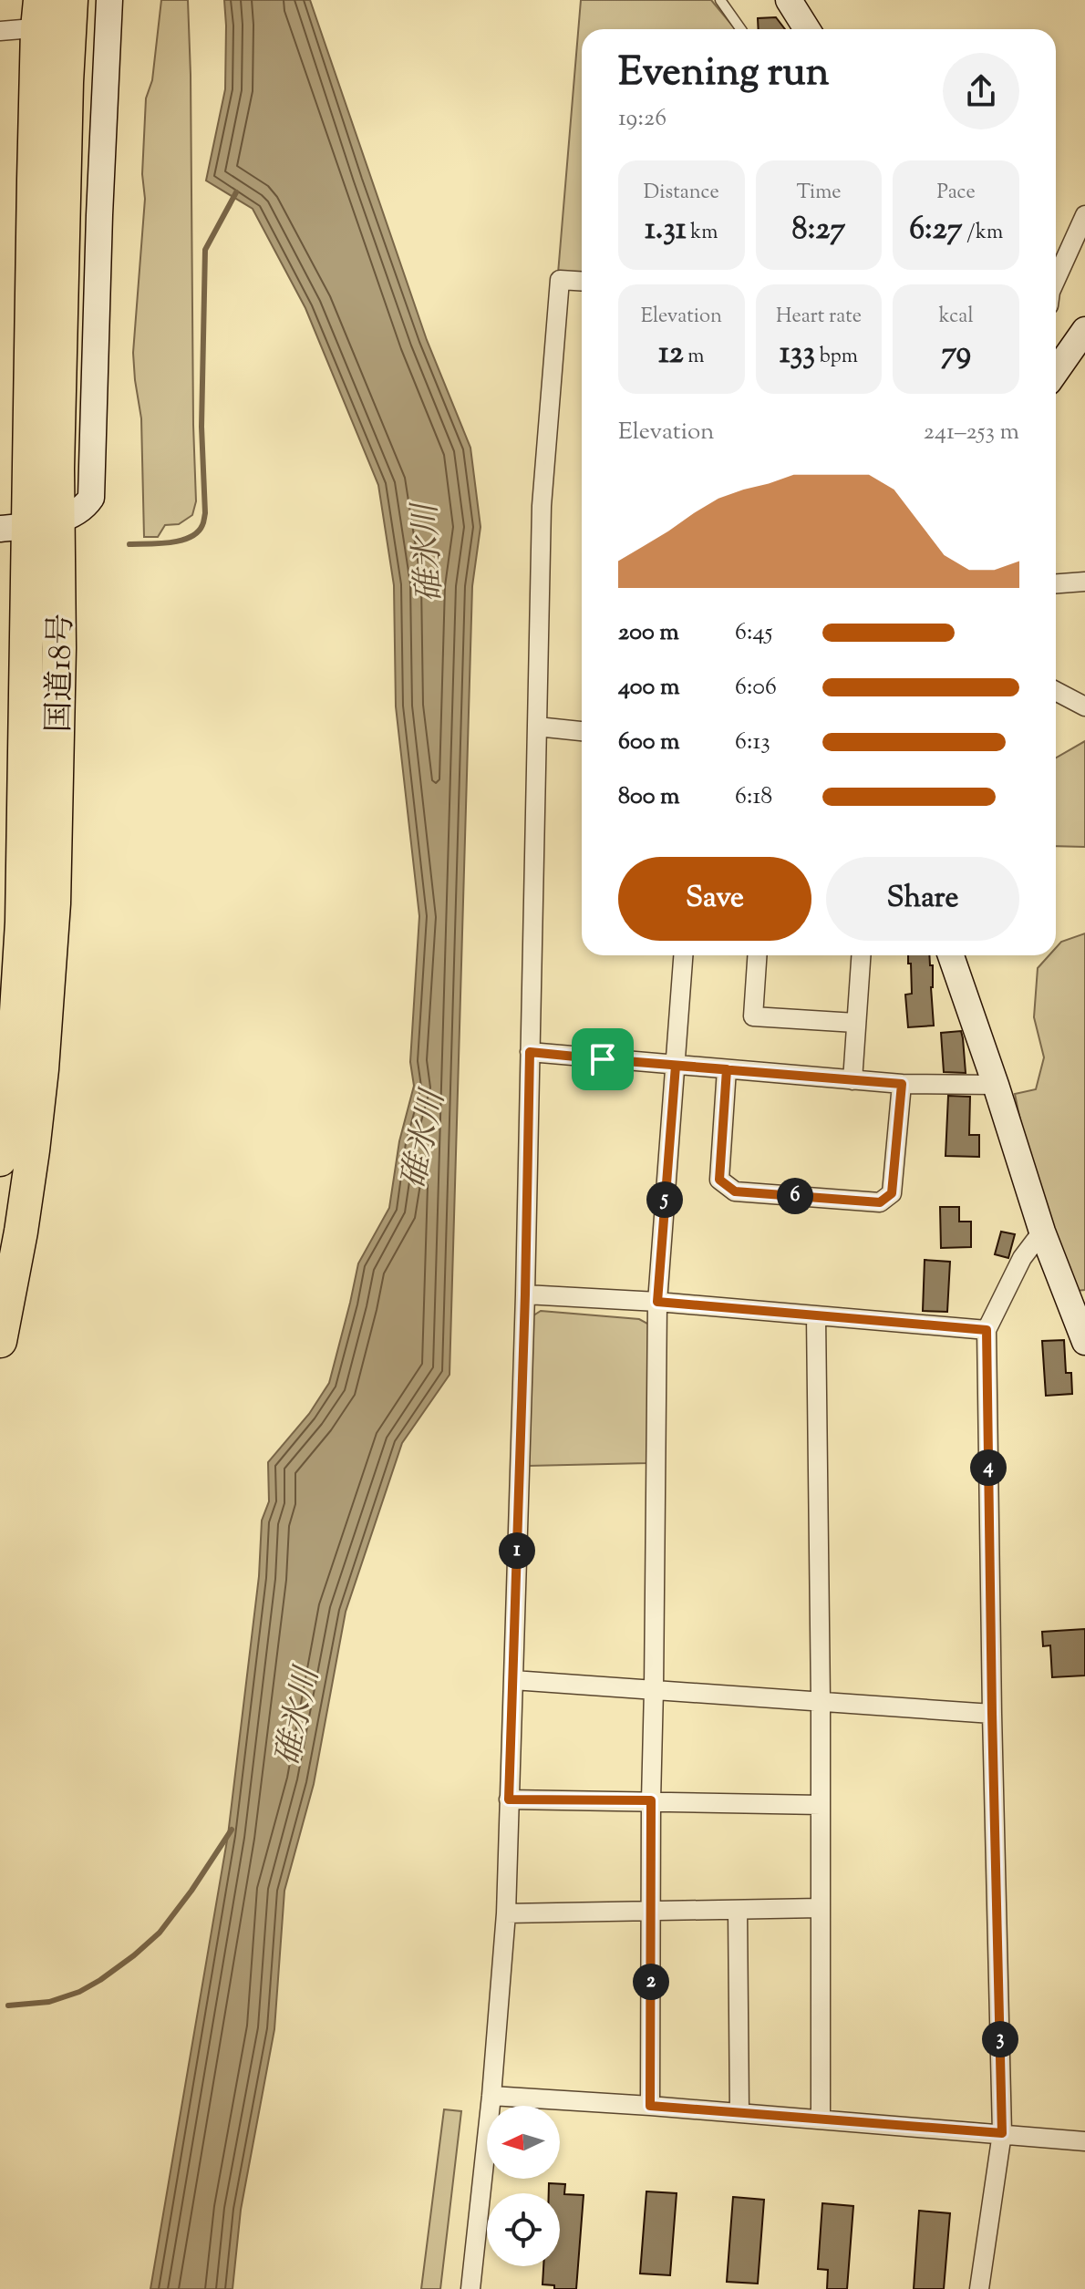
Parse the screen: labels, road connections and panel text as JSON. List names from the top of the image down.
{
  "streets": {
    "highway": ["国道18号"]
  },
  "water": ["碓氷川"],
  "north": "left",
  "page": {
    "heading": ["Evening run", "19:26"],
    "stats": [
      ["Distance", "1.31 km"],
      ["Time", "8:27"],
      ["Pace", "6:27 /km"],
      ["Elevation", "12 m"],
      ["Heart rate", "133 bpm"],
      ["kcal", "79"]
    ],
    "chart": ["Elevation", "241–253 m"],
    "list": [
      {
        "name": "200 m",
        "note": "6:45"
      },
      {
        "name": "400 m",
        "note": "6:06"
      },
      {
        "name": "600 m",
        "note": "6:13"
      },
      {
        "name": "800 m",
        "note": "6:18"
      }
    ],
    "buttons": ["Save", "Share"],
    "pins": [
      "6",
      "5",
      "4",
      "1",
      "2",
      "3"
    ]
  }
}
